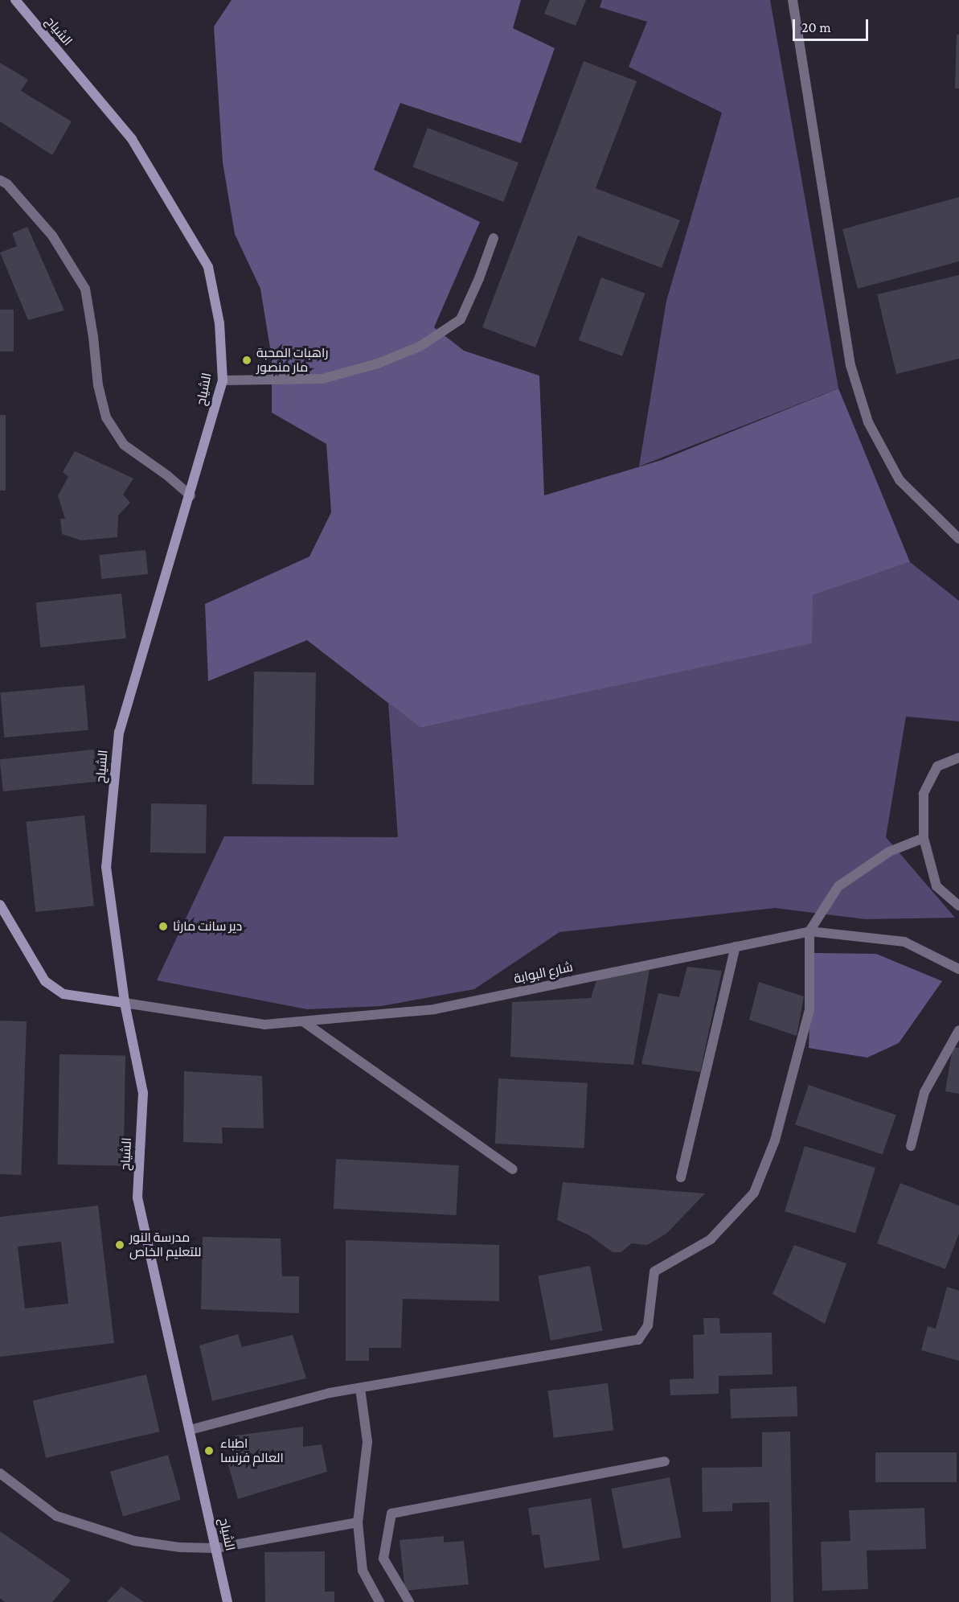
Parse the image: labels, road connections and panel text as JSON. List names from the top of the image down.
{
  "streets": {
    "street": ["الشياح", "شارع البوابة"]
  },
  "crossings": [
    ["الشياح", "شارع البوابة"]
  ],
  "places": [
    "راهبات المحبة مار منصور",
    "دير سانت مارثا",
    "مدرسة النور للتعليم الخاص",
    "اطباء العالم فرنسا"
  ],
  "scale_bar": "20 m"
}
